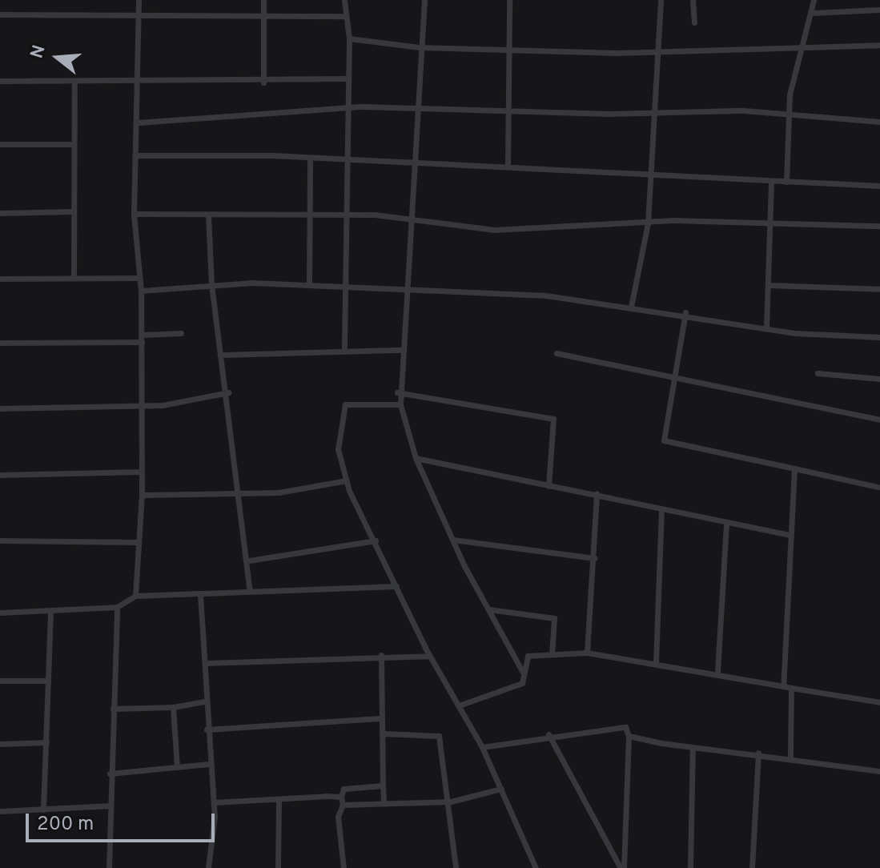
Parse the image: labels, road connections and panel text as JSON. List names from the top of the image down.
{
  "scale_bar": "200 m",
  "north": "left"
}
